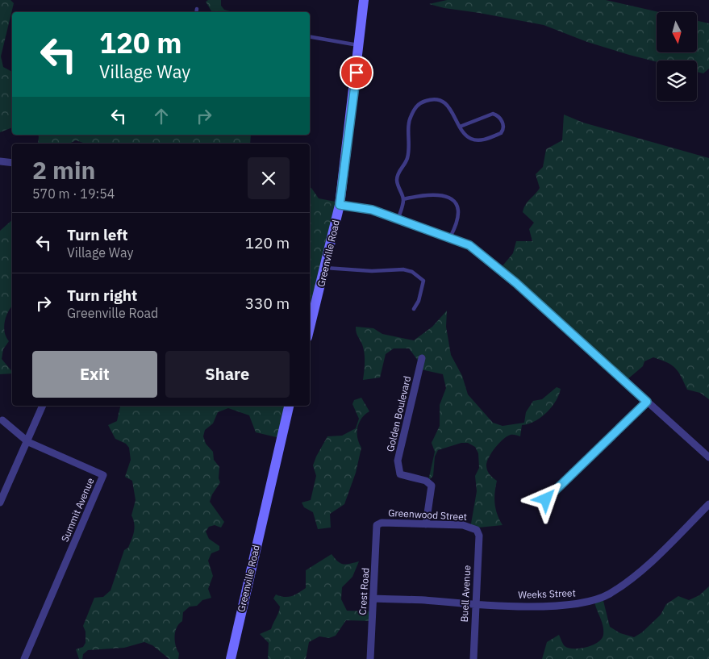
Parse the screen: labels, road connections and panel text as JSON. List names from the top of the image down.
{
  "streets": {
    "main road": ["Greenville Road"],
    "street": [
      "Golden Boulevard",
      "Summit Avenue",
      "Greenwood Street",
      "Crest Road",
      "Buell Avenue",
      "Weeks Street"
    ]
  },
  "crossings": [
    ["Golden Boulevard", "Greenwood Street"],
    ["Greenwood Street", "Crest Road"],
    ["Greenwood Street", "Buell Avenue"],
    ["Crest Road", "Weeks Street"],
    ["Buell Avenue", "Weeks Street"]
  ],
  "north": "bottom",
  "page": {
    "turn": ["120 m", "Village Way"],
    "heading": ["2 min", "570 m · 19:54"],
    "list": [
      {
        "name": "Turn left",
        "note": "Village Way",
        "value": "120 m"
      },
      {
        "name": "Turn right",
        "note": "Greenville Road",
        "value": "330 m"
      }
    ],
    "buttons": ["Exit", "Share"]
  }
}
